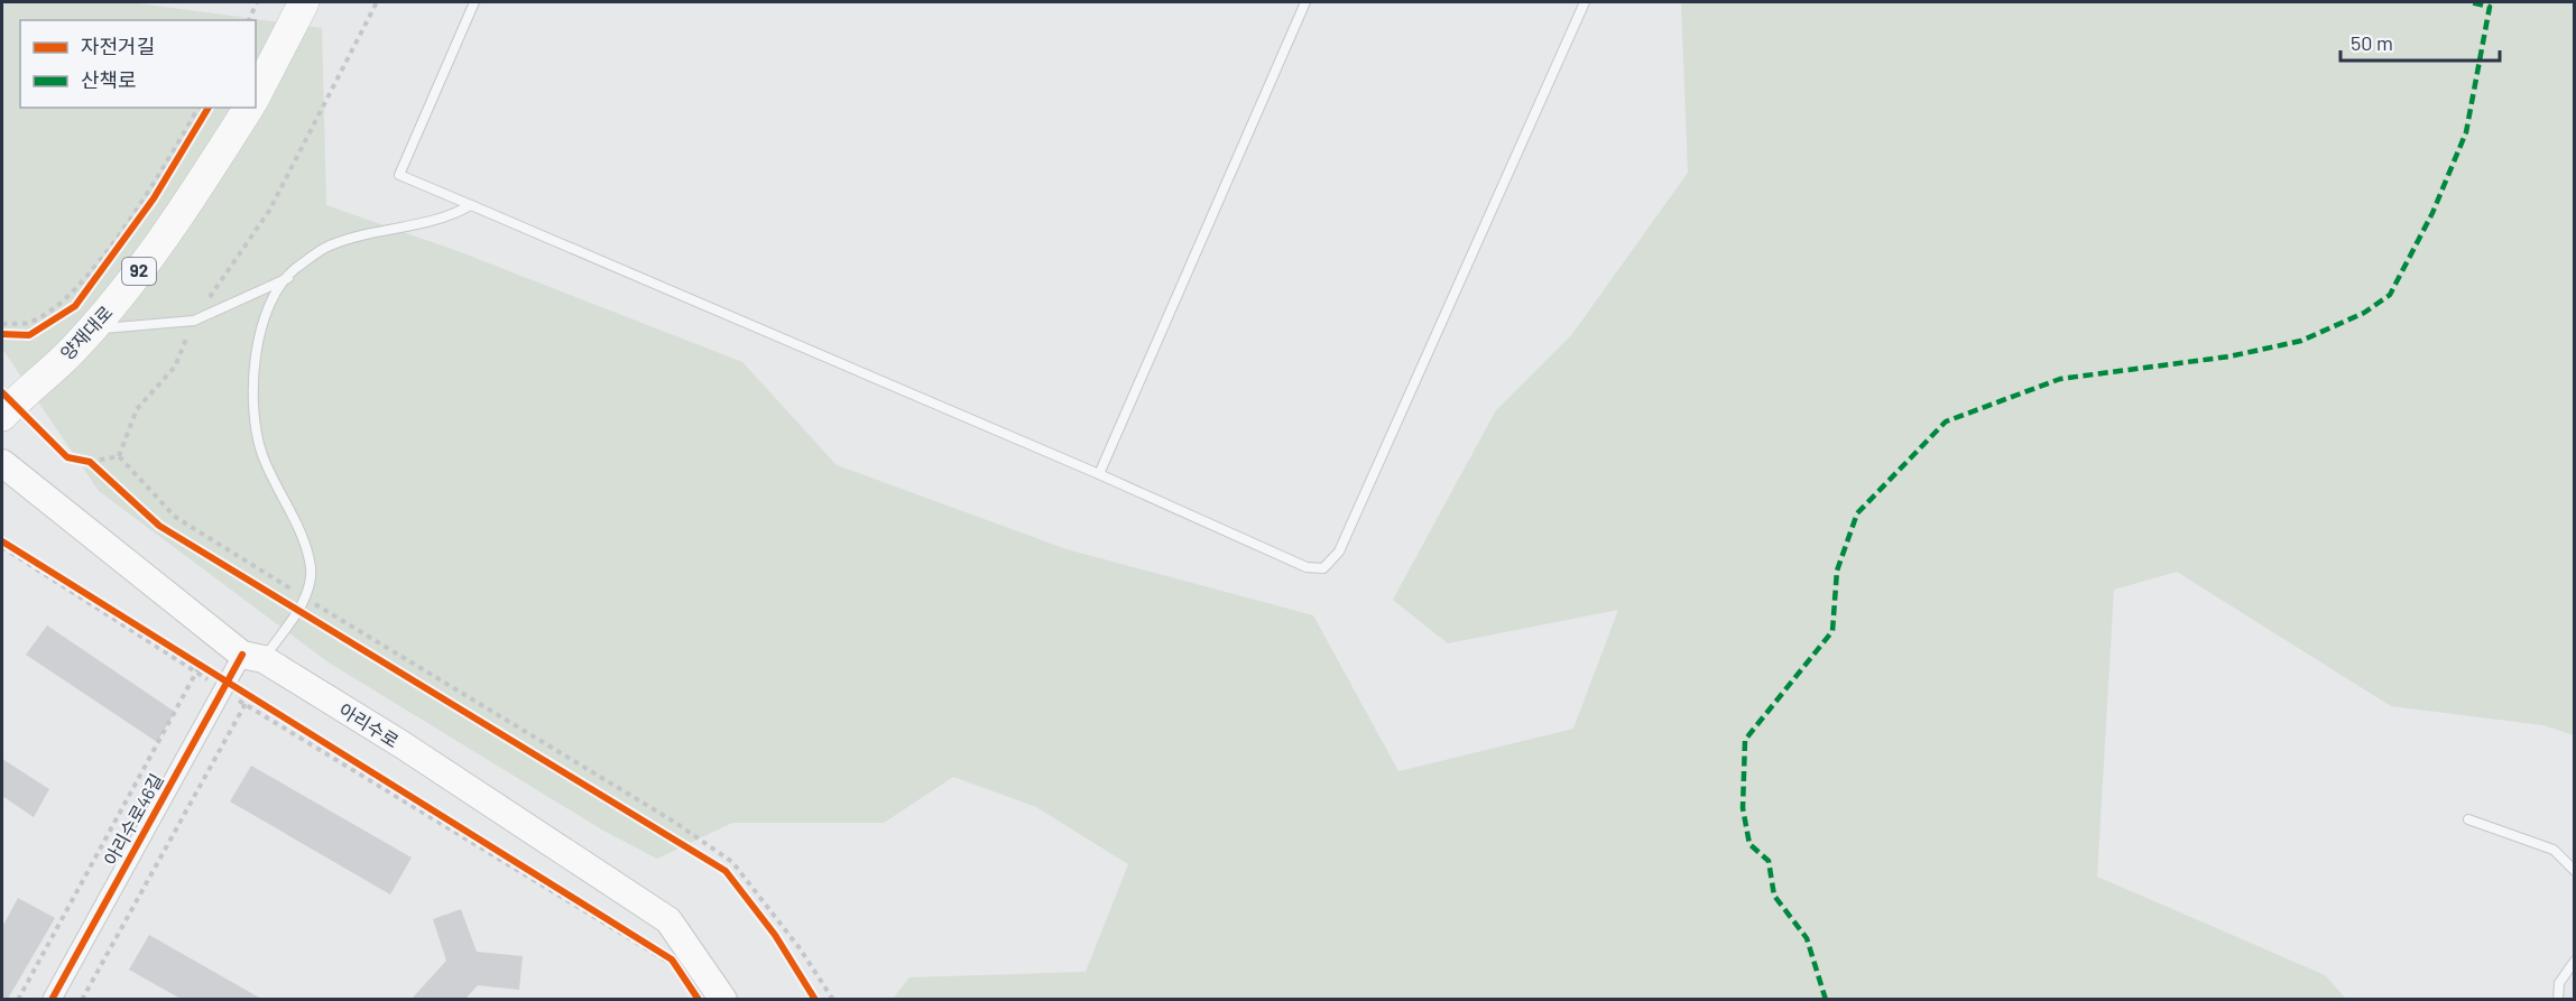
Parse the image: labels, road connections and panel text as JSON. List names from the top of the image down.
{
  "streets": {
    "main road": ["92", "양재대로", "아리수로"],
    "street": ["아리수로46길"]
  },
  "crossings": [
    ["아리수로", "아리수로46길"]
  ],
  "legend": ["자전거길", "산책로"],
  "scale_bar": "50 m"
}
